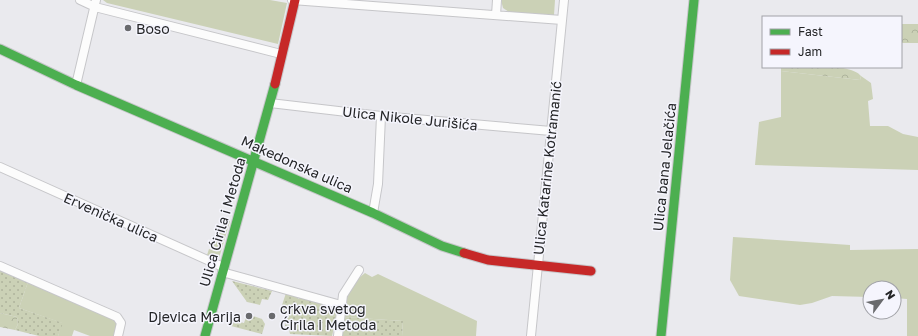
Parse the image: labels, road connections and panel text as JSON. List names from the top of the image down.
{
  "streets": {
    "street": [
      "Ulica Nikole Jurišića",
      "Makedonska ulica",
      "Ulica bana Jelačića",
      "Ulica Katarine Kotramanić",
      "Ervenička ulica",
      "Ulica Ćirila i Metoda"
    ]
  },
  "crossings": [
    ["Ulica Nikole Jurišića", "Ulica Katarine Kotramanić"],
    ["Ulica Nikole Jurišića", "Ulica Ćirila i Metoda"],
    ["Makedonska ulica", "Ulica Katarine Kotramanić"],
    ["Makedonska ulica", "Ulica Ćirila i Metoda"],
    ["Ervenička ulica", "Ulica Ćirila i Metoda"]
  ],
  "places": ["Boso", "Djevica Marija", "crkva svetog Ćirila i Metoda"],
  "legend": ["Fast", "Jam"],
  "north": "top right"
}
